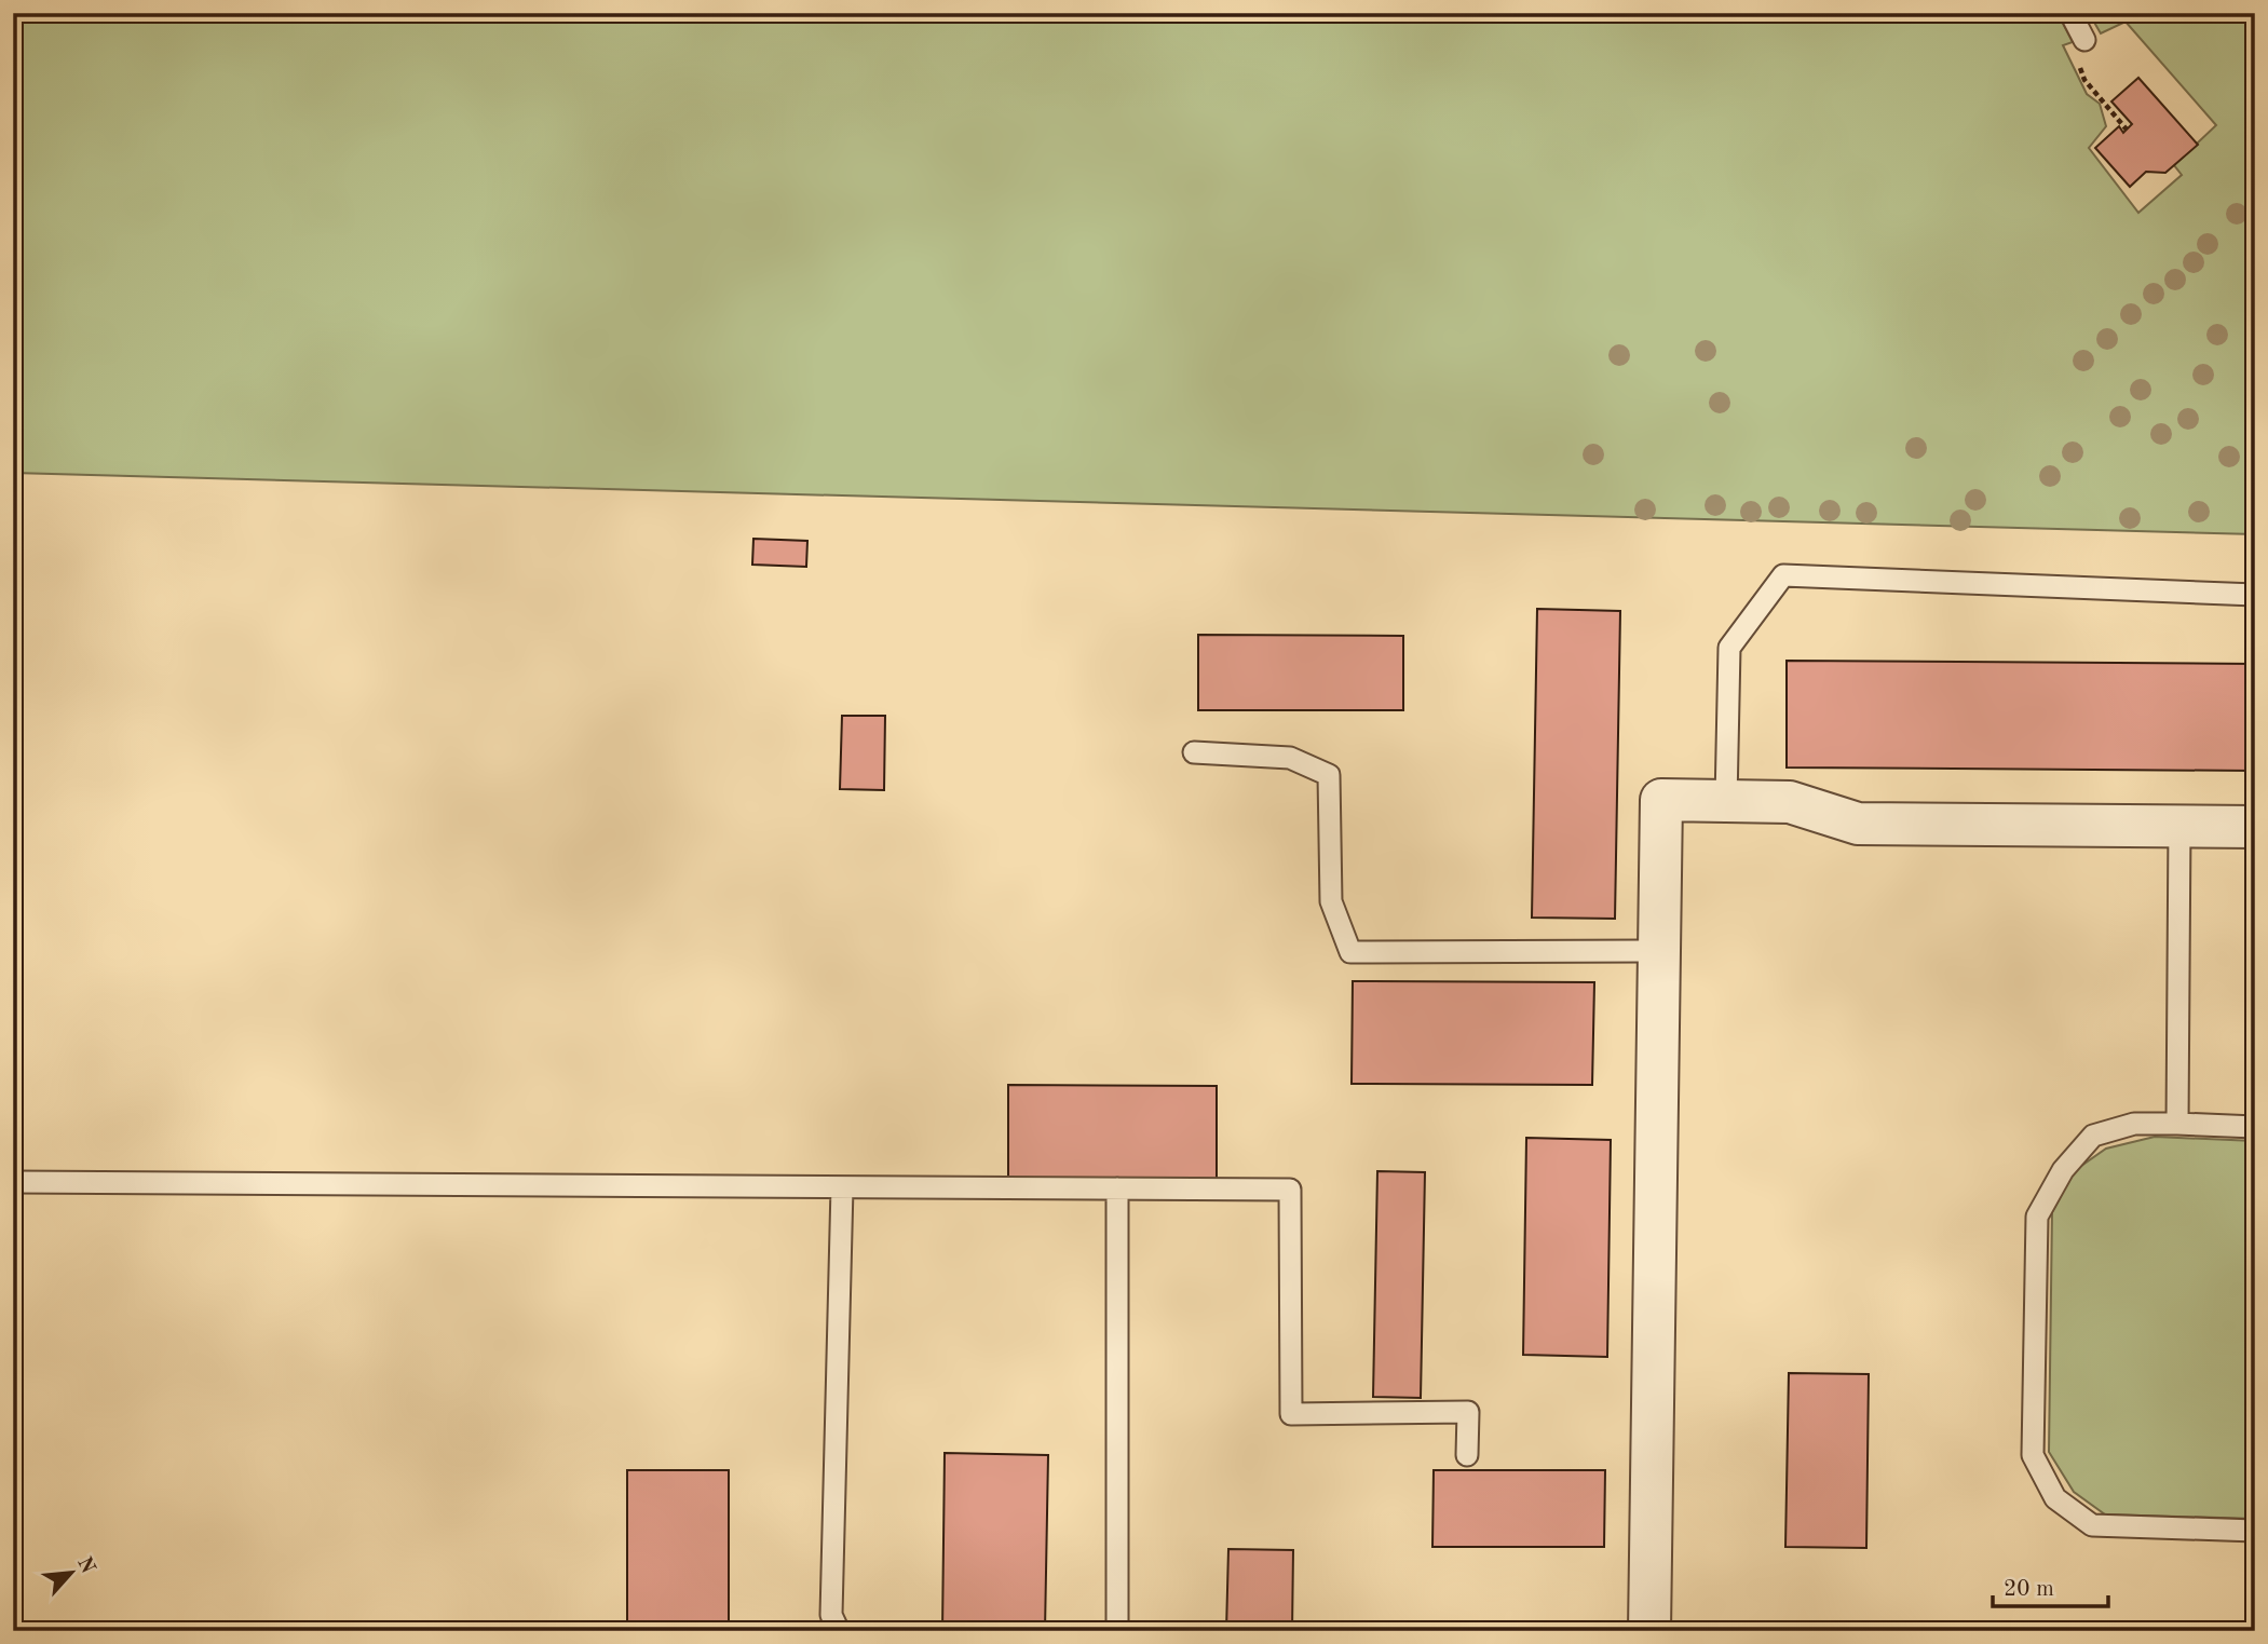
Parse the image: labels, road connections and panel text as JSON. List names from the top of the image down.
{
  "scale_bar": "20 m",
  "north": "top right"
}
